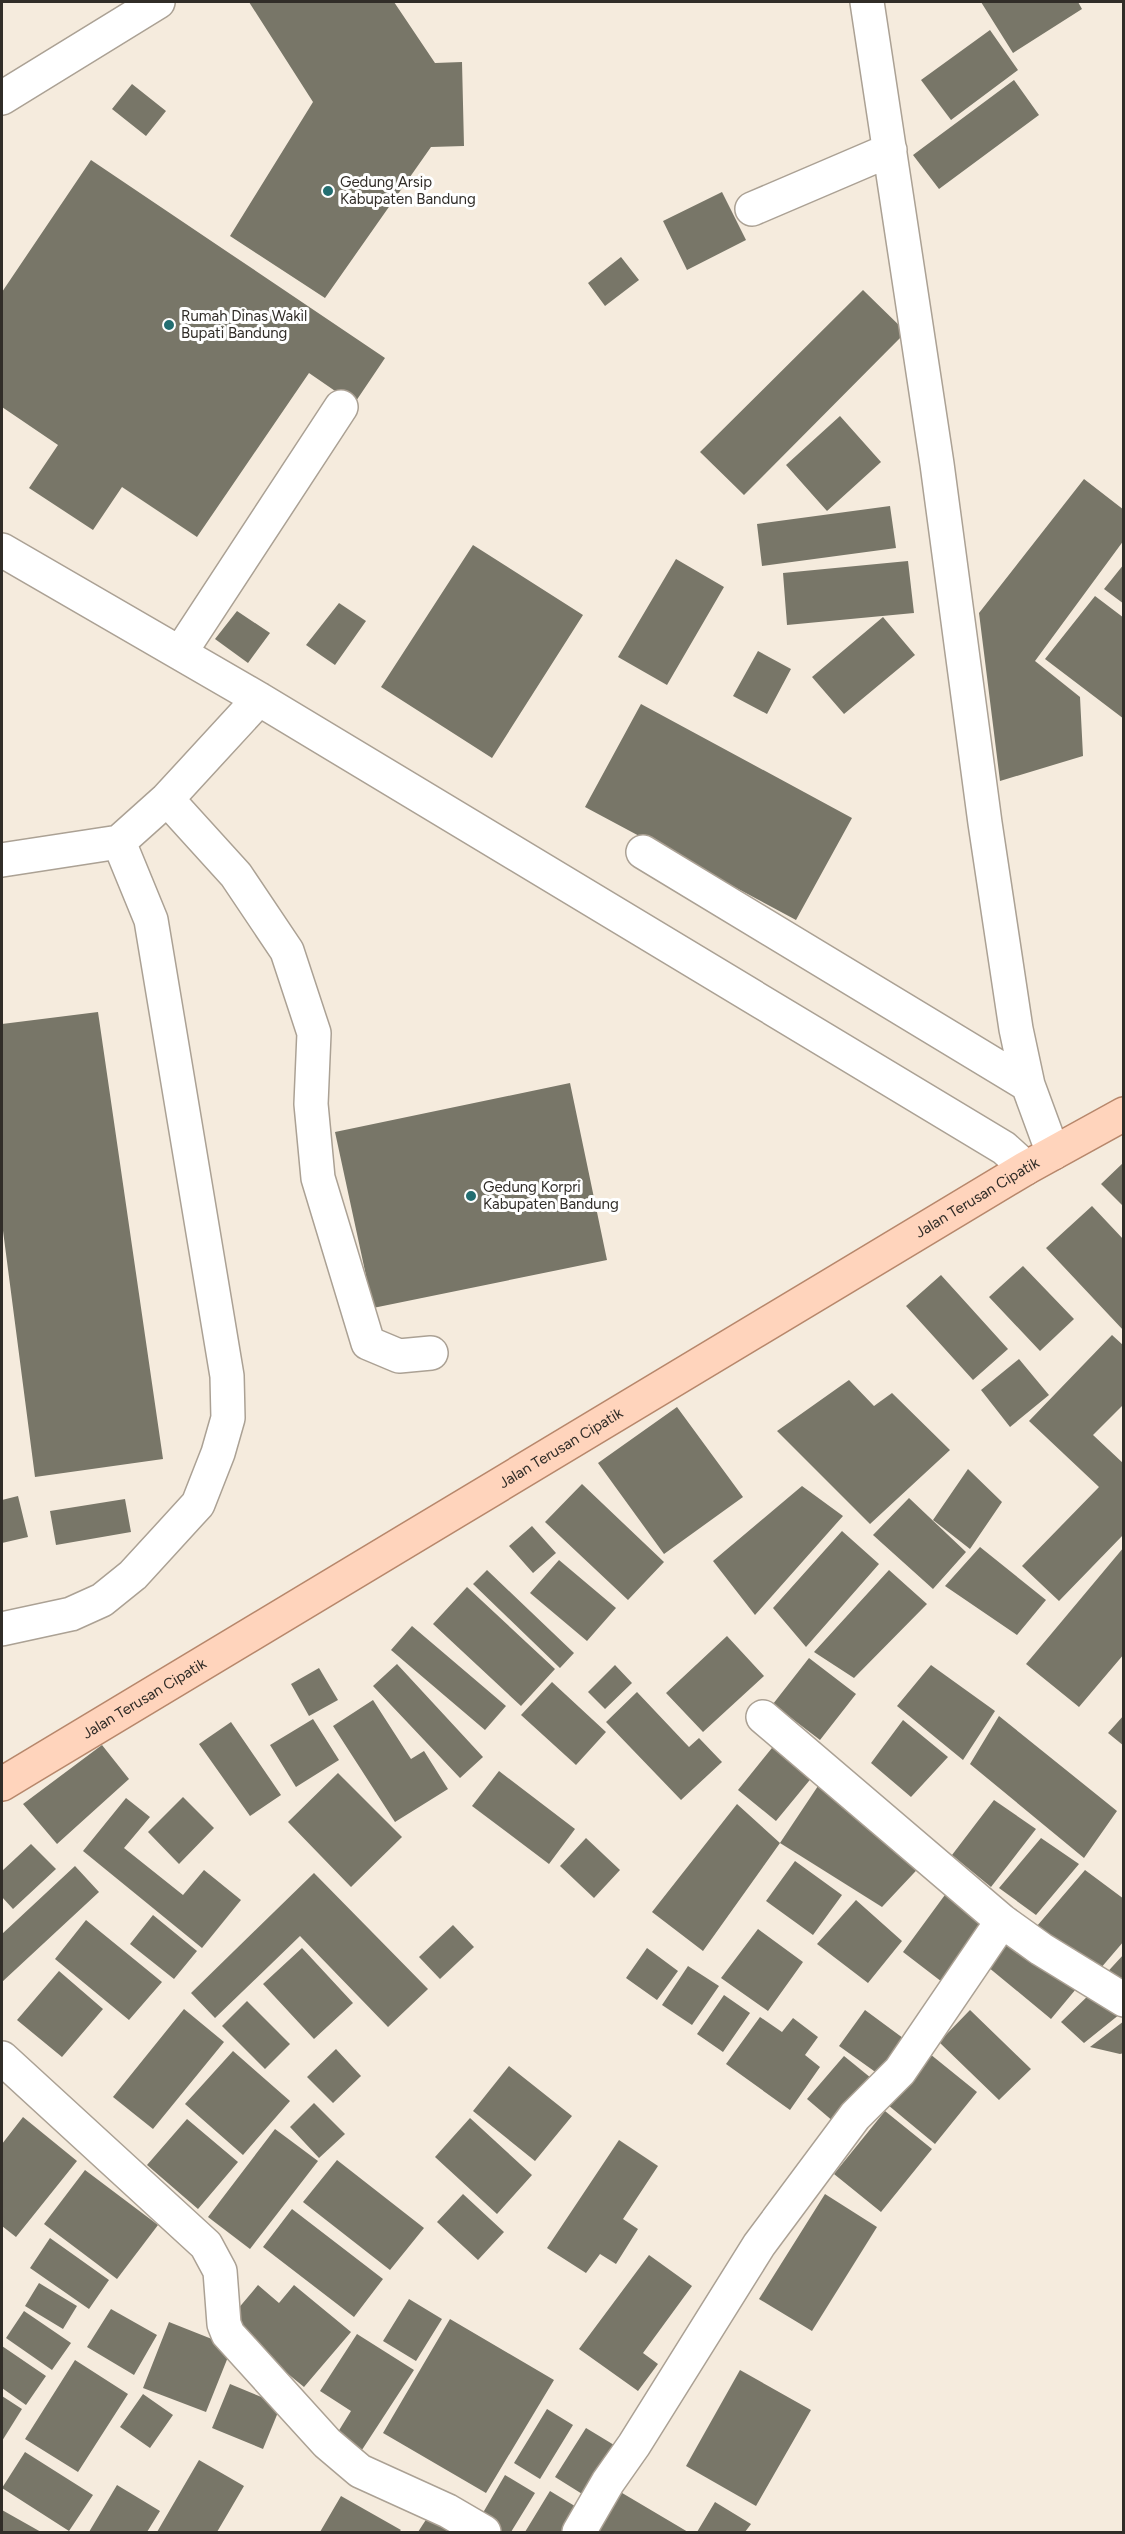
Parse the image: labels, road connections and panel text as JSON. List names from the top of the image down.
{
  "streets": {
    "main road": ["Jalan Terusan Cipatik"]
  },
  "places": ["Gedung Arsip Kabupaten Bandung", "Rumah Dinas Wakil Bupati Bandung", "Gedung Korpri Kabupaten Bandung"]
}
